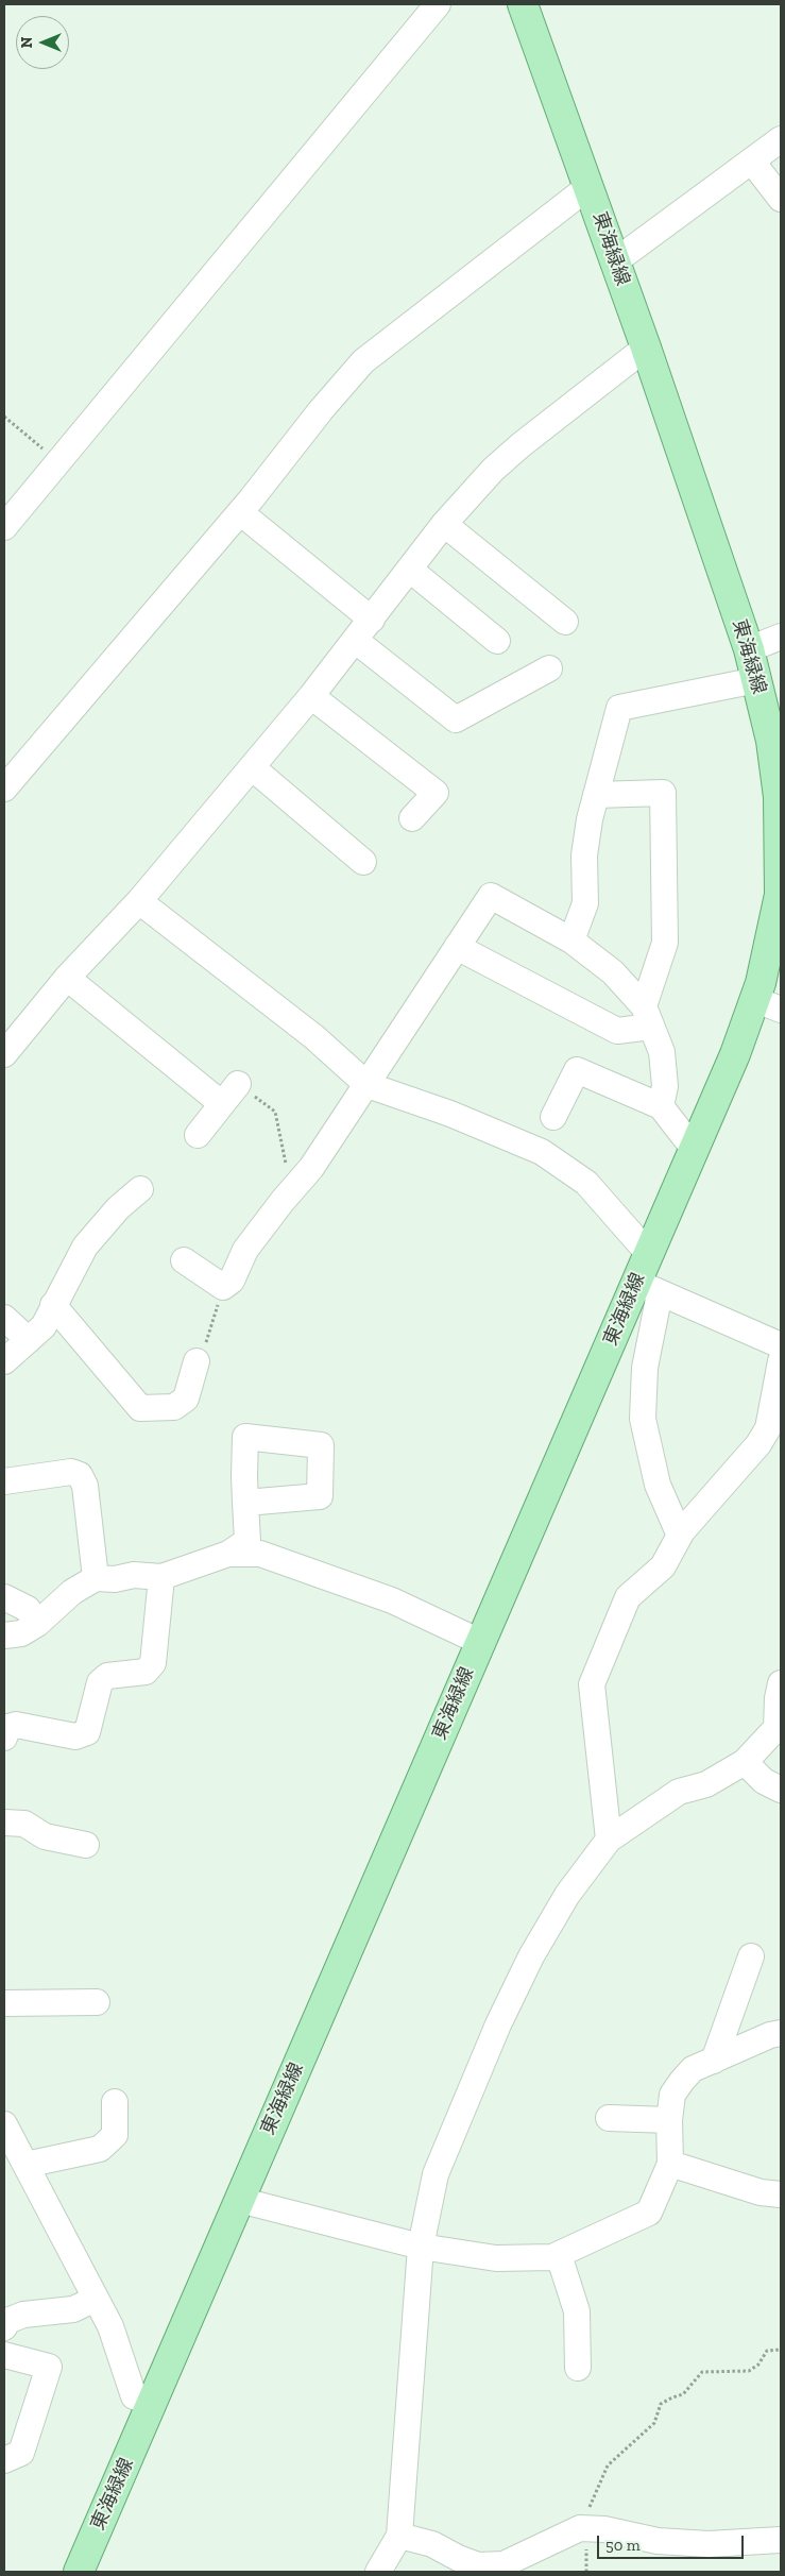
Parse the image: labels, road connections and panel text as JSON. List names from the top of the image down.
{
  "streets": {
    "main road": ["東海緑線"]
  },
  "scale_bar": "50 m",
  "north": "left"
}
